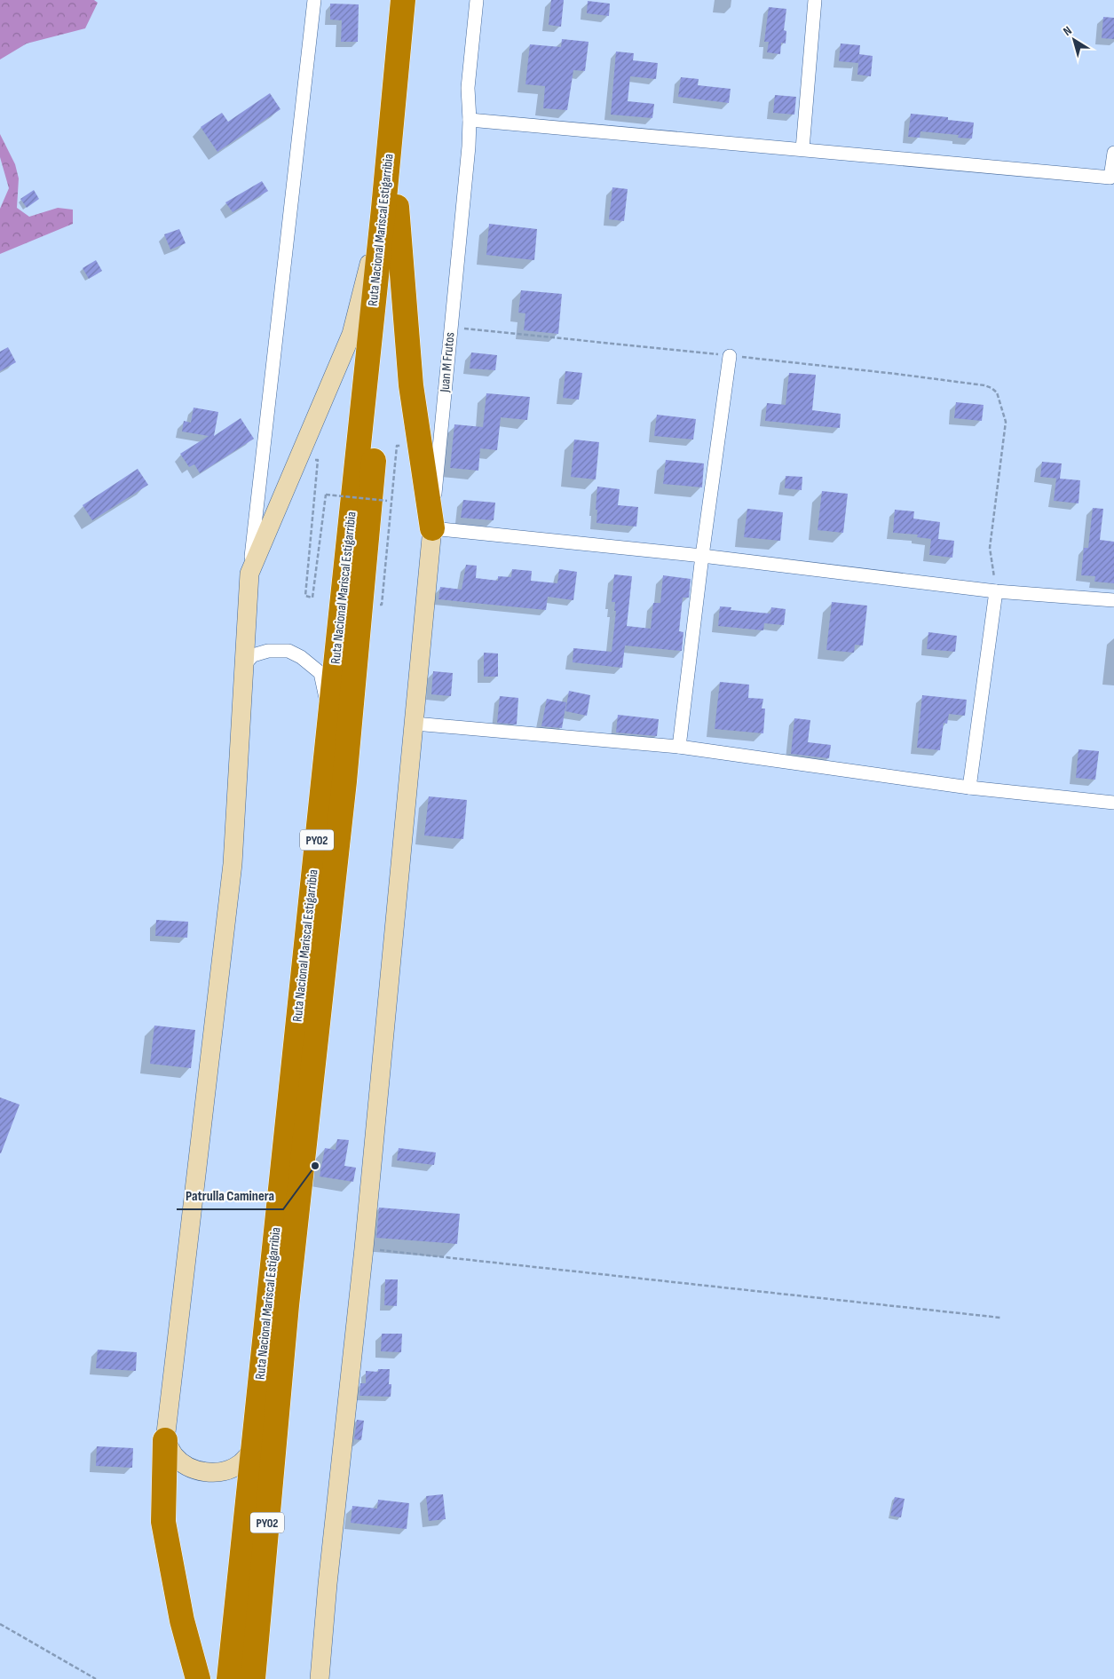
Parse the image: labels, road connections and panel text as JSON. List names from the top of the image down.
{
  "streets": {
    "highway": ["Ruta Nacional Mariscal Estigarribia", "PY02"],
    "street": ["Juan M Frutos"]
  },
  "places": ["Patrulla Caminera"],
  "north": "top left"
}
